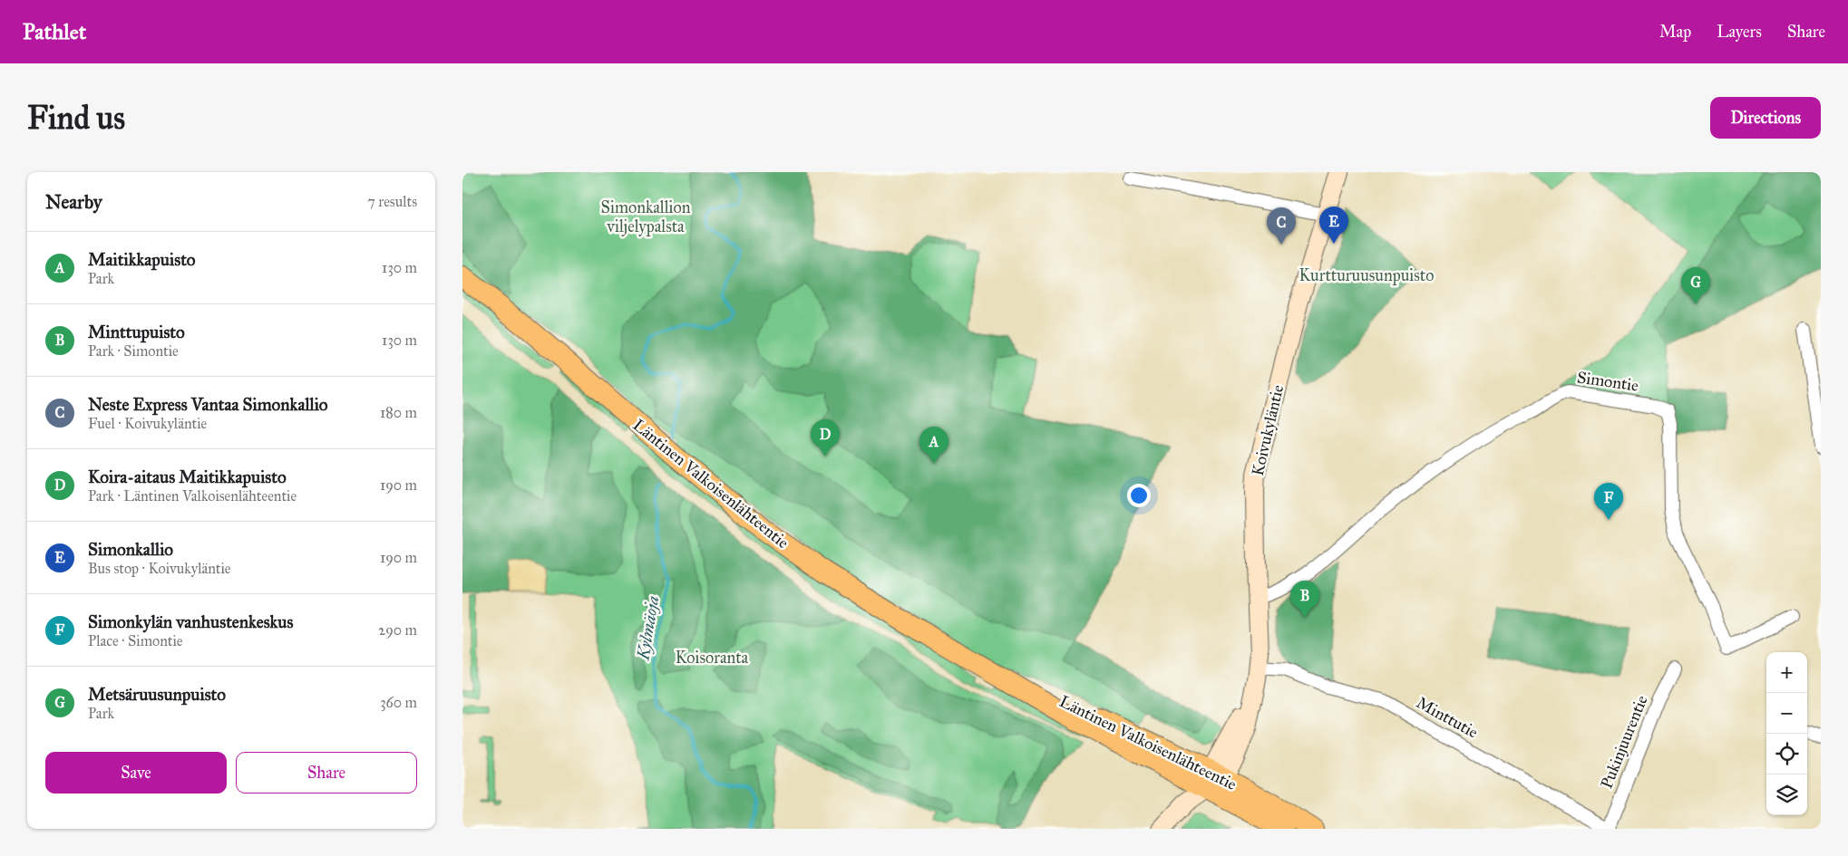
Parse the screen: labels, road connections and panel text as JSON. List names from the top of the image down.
{
  "streets": {
    "main road": ["Koivukyläntie", "Läntinen Valkoisenlähteentie"],
    "street": ["Simontie", "Minttutie", "Pukinjuurentie"]
  },
  "crossings": [
    ["Simontie", "Koivukyläntie"],
    ["Koivukyläntie", "Läntinen Valkoisenlähteentie"],
    ["Koivukyläntie", "Minttutie"],
    ["Minttutie", "Pukinjuurentie"]
  ],
  "water": ["Kylmäoja"],
  "parks": ["Simonkallion viljelypalsta", "Kurtturuusunpuisto", "Koisoranta"],
  "page": {
    "header": "Pathlet",
    "nav": ["Map", "Layers", "Share"],
    "buttons": [
      "Directions",
      ["Save", "Share"]
    ],
    "title": "Find us",
    "heading": ["Nearby", "7 results"],
    "pins": [
      "E",
      "C",
      "G",
      "D",
      "A",
      "F",
      "B"
    ],
    "list": [
      {
        "mark": "A",
        "name": "Maitikkapuisto",
        "note": "Park",
        "value": "130 m"
      },
      {
        "mark": "B",
        "name": "Minttupuisto",
        "note": "Park · Simontie",
        "value": "130 m"
      },
      {
        "mark": "C",
        "name": "Neste Express Vantaa Simonkallio",
        "note": "Fuel · Koivukyläntie",
        "value": "180 m"
      },
      {
        "mark": "D",
        "name": "Koira-aitaus Maitikkapuisto",
        "note": "Park · Läntinen Valkoisenlähteentie",
        "value": "190 m"
      },
      {
        "mark": "E",
        "name": "Simonkallio",
        "note": "Bus stop · Koivukyläntie",
        "value": "190 m"
      },
      {
        "mark": "F",
        "name": "Simonkylän vanhustenkeskus",
        "note": "Place · Simontie",
        "value": "290 m"
      },
      {
        "mark": "G",
        "name": "Metsäruusunpuisto",
        "note": "Park",
        "value": "360 m"
      }
    ],
    "map_buttons": ["+", "−"]
  }
}
